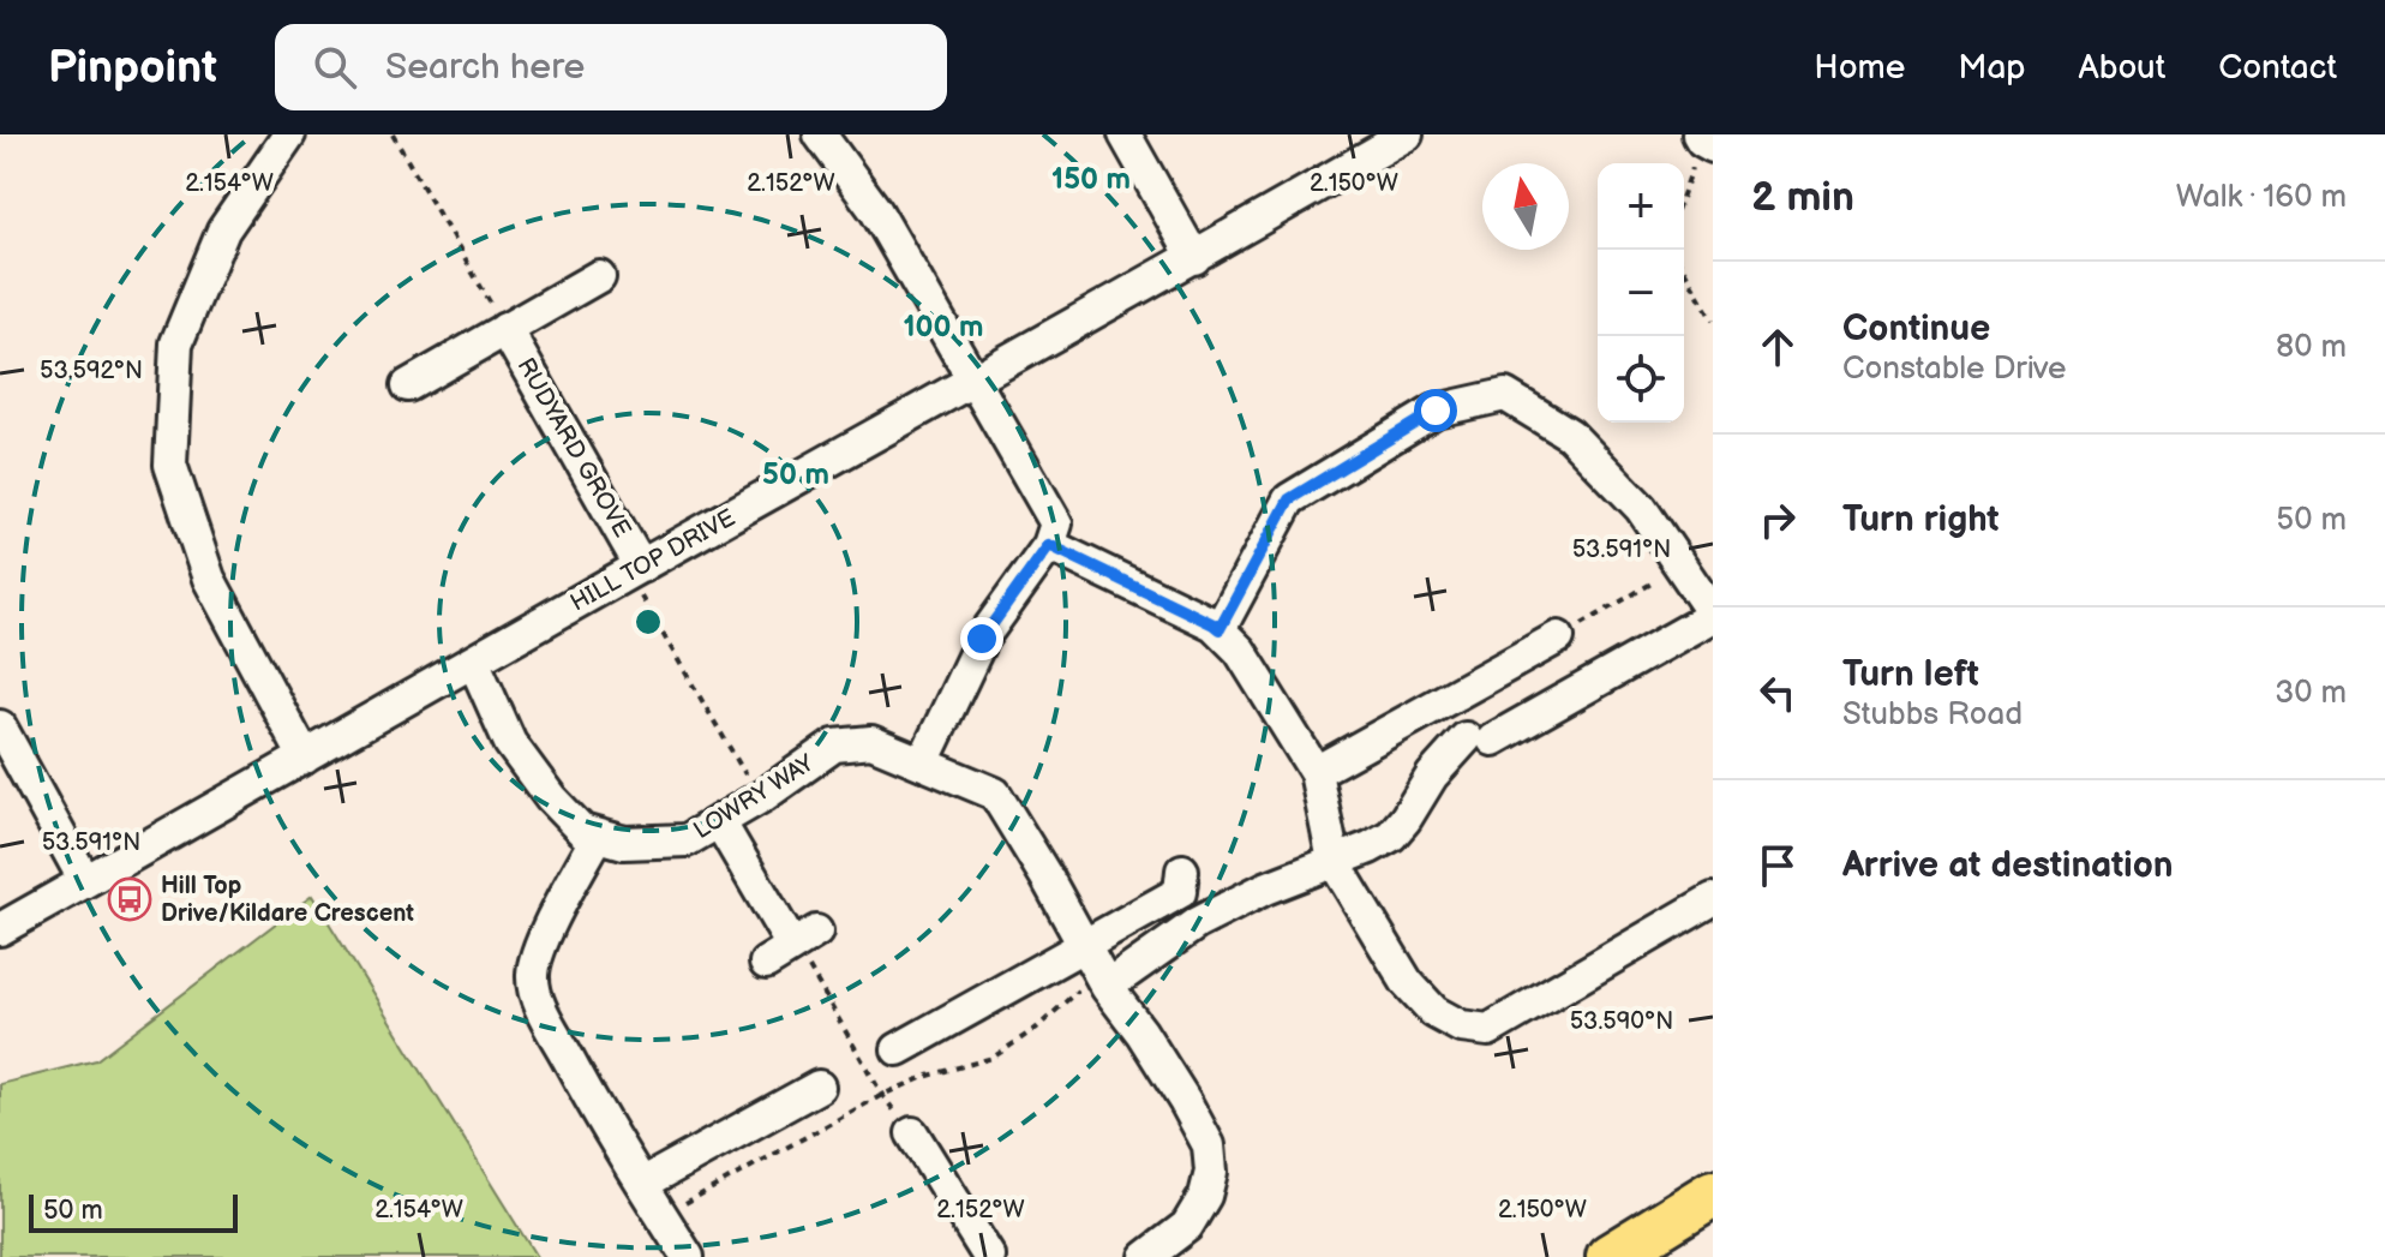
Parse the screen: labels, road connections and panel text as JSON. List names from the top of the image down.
{
  "streets": {
    "street": ["RUDYARD GROVE", "HILL TOP DRIVE", "LOWRY WAY"]
  },
  "crossings": [
    ["RUDYARD GROVE", "HILL TOP DRIVE"],
    ["HILL TOP DRIVE", "LOWRY WAY"]
  ],
  "places": {
    "bus stop": ["Hill Top Drive/Kildare Crescent"]
  },
  "scale_bar": "50 m",
  "north": "top",
  "page": {
    "header": "Pinpoint",
    "search": "Search here",
    "nav": [
      "Home",
      "Map",
      "About",
      "Contact"
    ],
    "heading": ["2 min", "Walk · 160 m"],
    "map_buttons": ["+", "−"],
    "list": [
      ["Continue", "Constable Drive", "80 m"],
      ["Turn right", "50 m"],
      ["Turn left", "Stubbs Road", "30 m"],
      "Arrive at destination"
    ],
    "scale": "50 m"
  },
  "coordinates": [
    "2.154°W",
    "2.152°W",
    "2.150°W",
    "53.592°N",
    "53.591°N",
    "53.590°N"
  ],
  "rings": ["150 m", "100 m", "50 m"]
}
